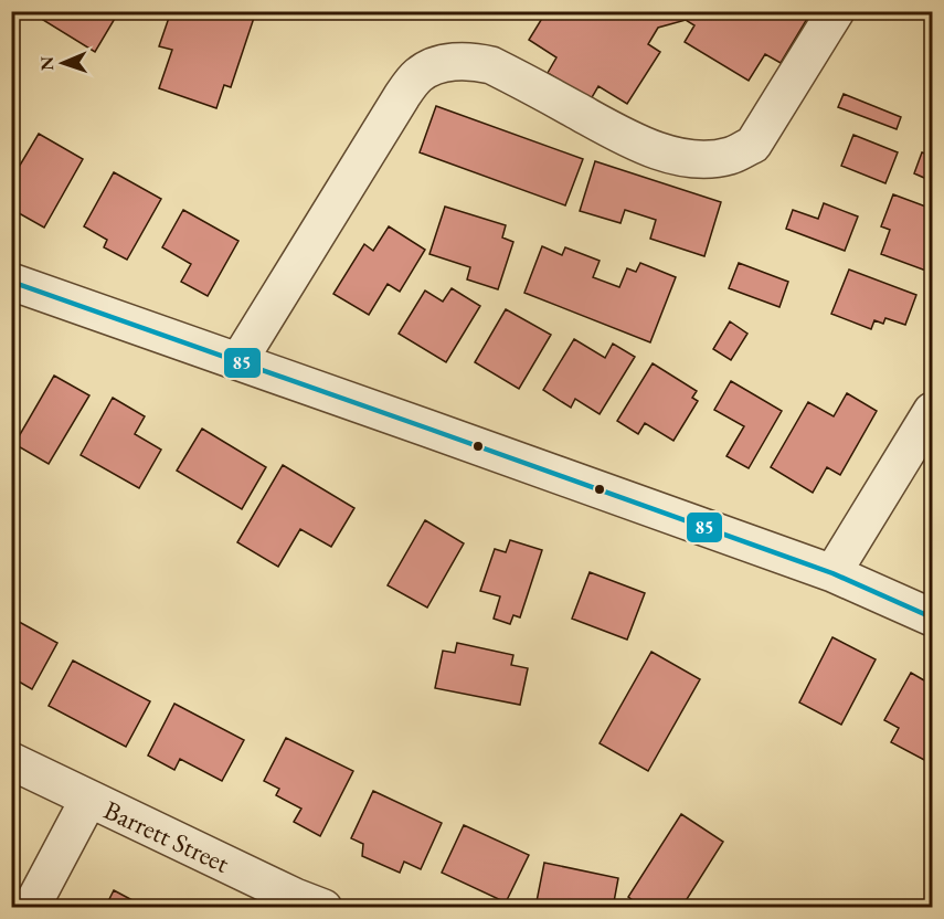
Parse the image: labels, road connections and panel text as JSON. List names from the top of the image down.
{
  "streets": {
    "street": ["Barrett Street"]
  },
  "lines": ["transit line 85"],
  "north": "left"
}
